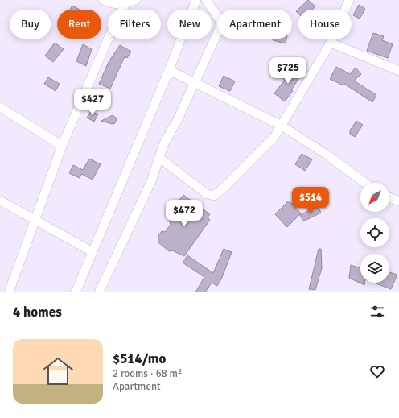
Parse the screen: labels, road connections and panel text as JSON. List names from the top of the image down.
{
  "north": "bottom left",
  "page": {
    "chip": [
      "Buy",
      "Rent",
      "Filters",
      "New",
      "Apartment",
      "House"
    ],
    "price": [
      "$725",
      "$427",
      "$514",
      "$472"
    ],
    "heading": "4 homes",
    "list": [
      {
        "name": "$514/mo",
        "note": "2 rooms · 68 m² · Apartment"
      }
    ]
  }
}
